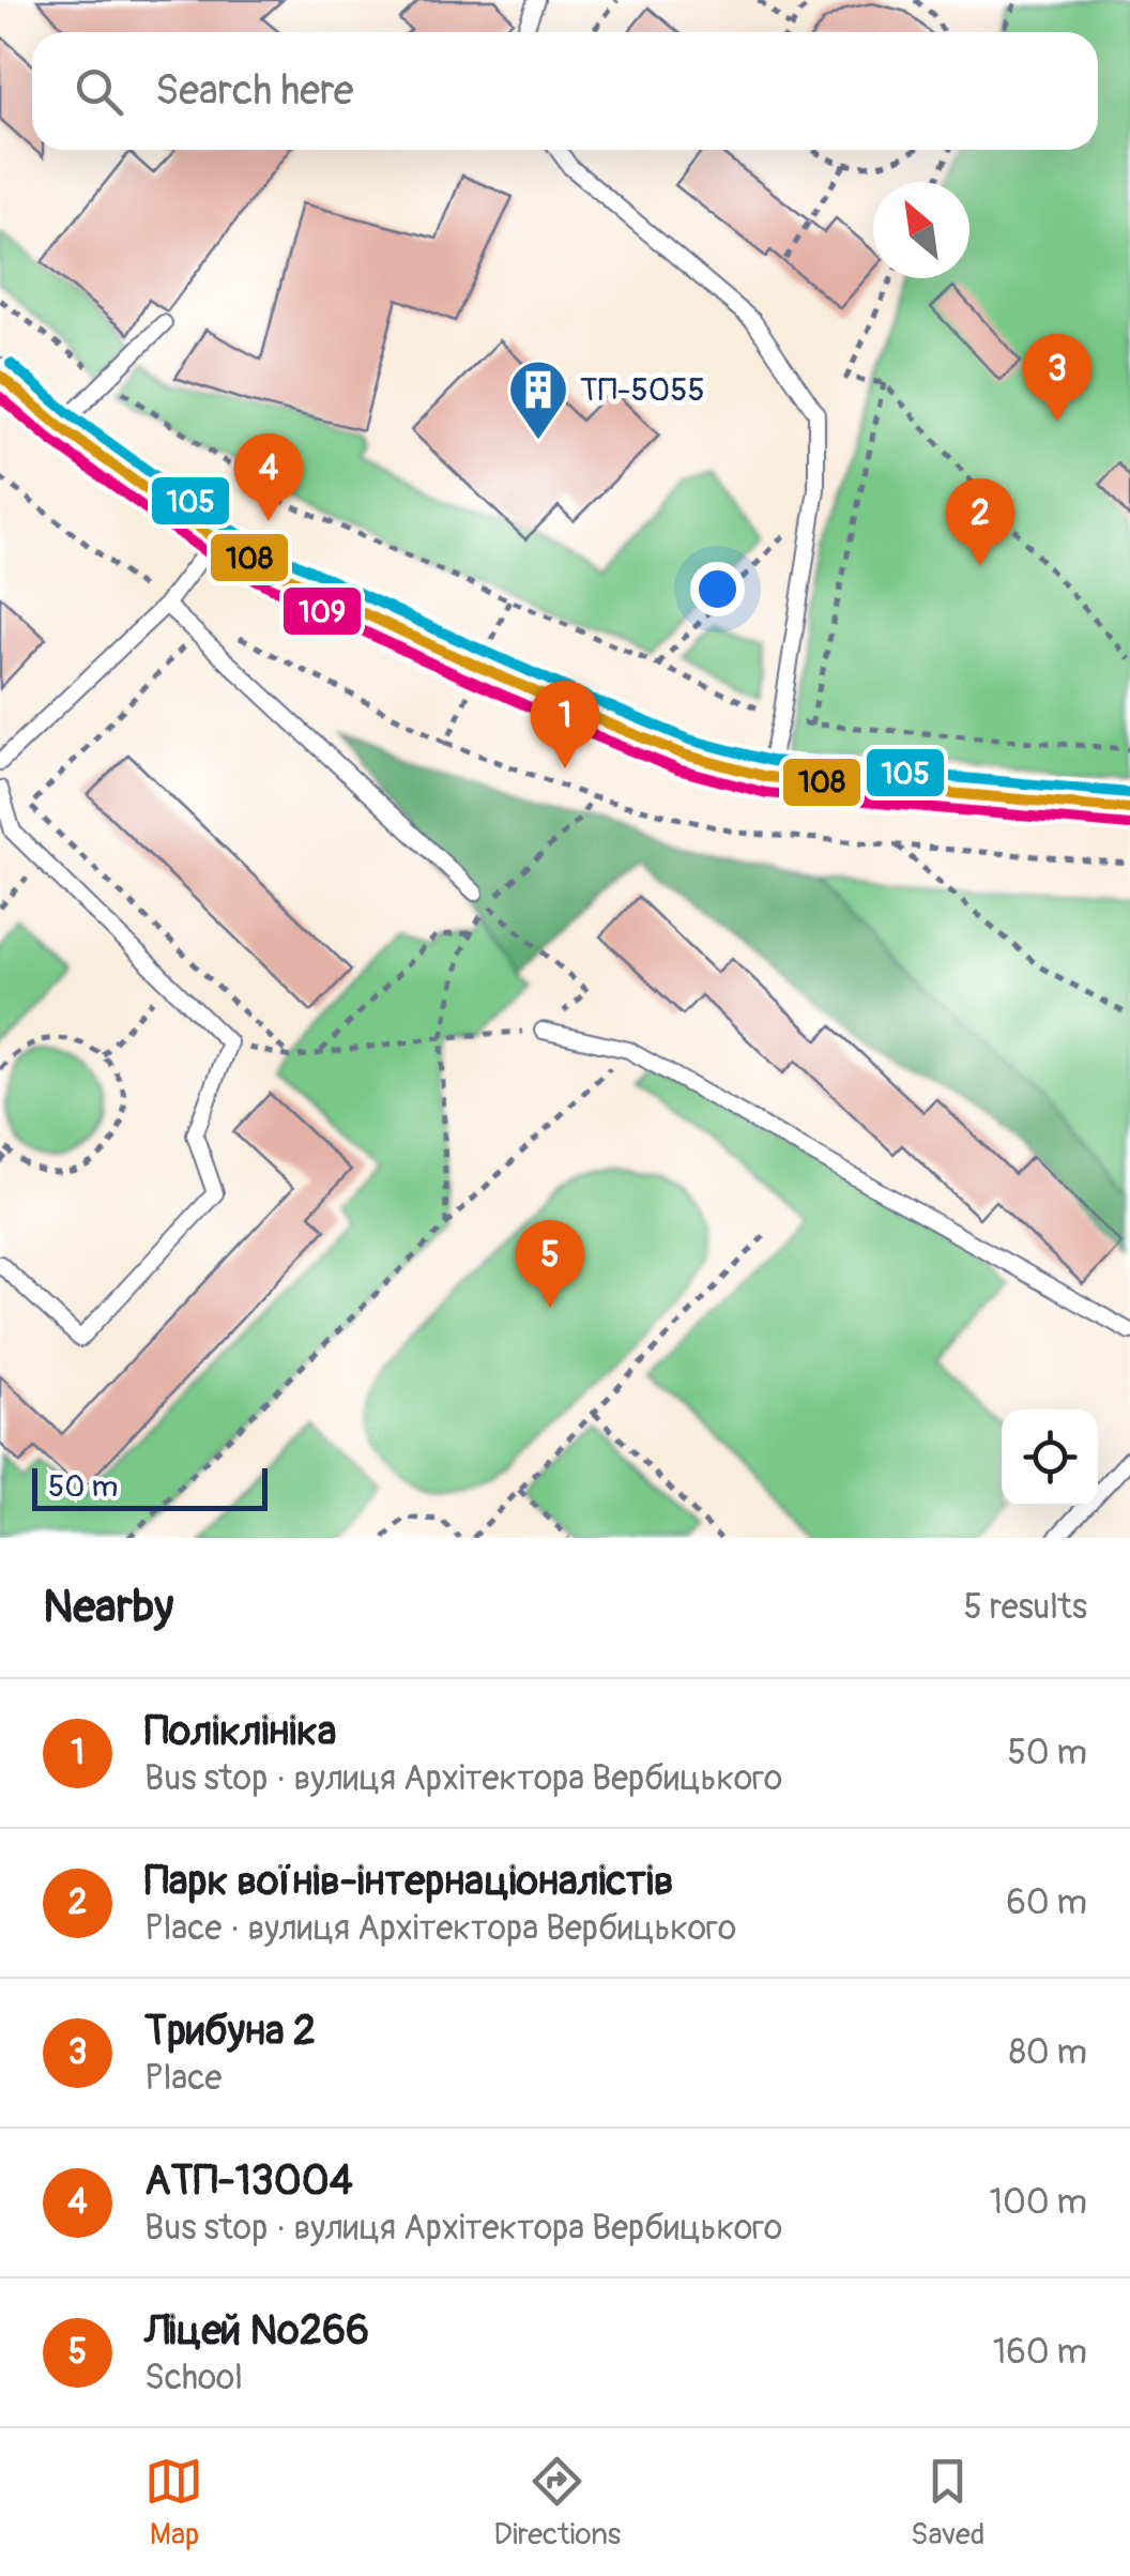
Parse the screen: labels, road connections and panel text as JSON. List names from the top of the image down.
{
  "places": {
    "building": ["ТП-5055"]
  },
  "lines": ["transit line 105", "transit line 108", "transit line 109"],
  "scale_bar": "50 m",
  "north": "top left",
  "page": {
    "search": "Search here",
    "pins": [
      "3",
      "4",
      "2",
      "1",
      "5"
    ],
    "scale": "50 m",
    "heading": ["Nearby", "5 results"],
    "list": [
      {
        "mark": "1",
        "name": "Поліклініка",
        "note": "Bus stop · вулиця Архітектора Вербицького",
        "value": "50 m"
      },
      {
        "mark": "2",
        "name": "Парк воїнів-інтернаціоналістів",
        "note": "Place · вулиця Архітектора Вербицького",
        "value": "60 m"
      },
      {
        "mark": "3",
        "name": "Трибуна 2",
        "note": "Place",
        "value": "80 m"
      },
      {
        "mark": "4",
        "name": "АТП-13004",
        "note": "Bus stop · вулиця Архітектора Вербицького",
        "value": "100 m"
      },
      {
        "mark": "5",
        "name": "Ліцей №266",
        "note": "School",
        "value": "160 m"
      }
    ],
    "nav": ["Map", "Directions", "Saved"]
  }
}
